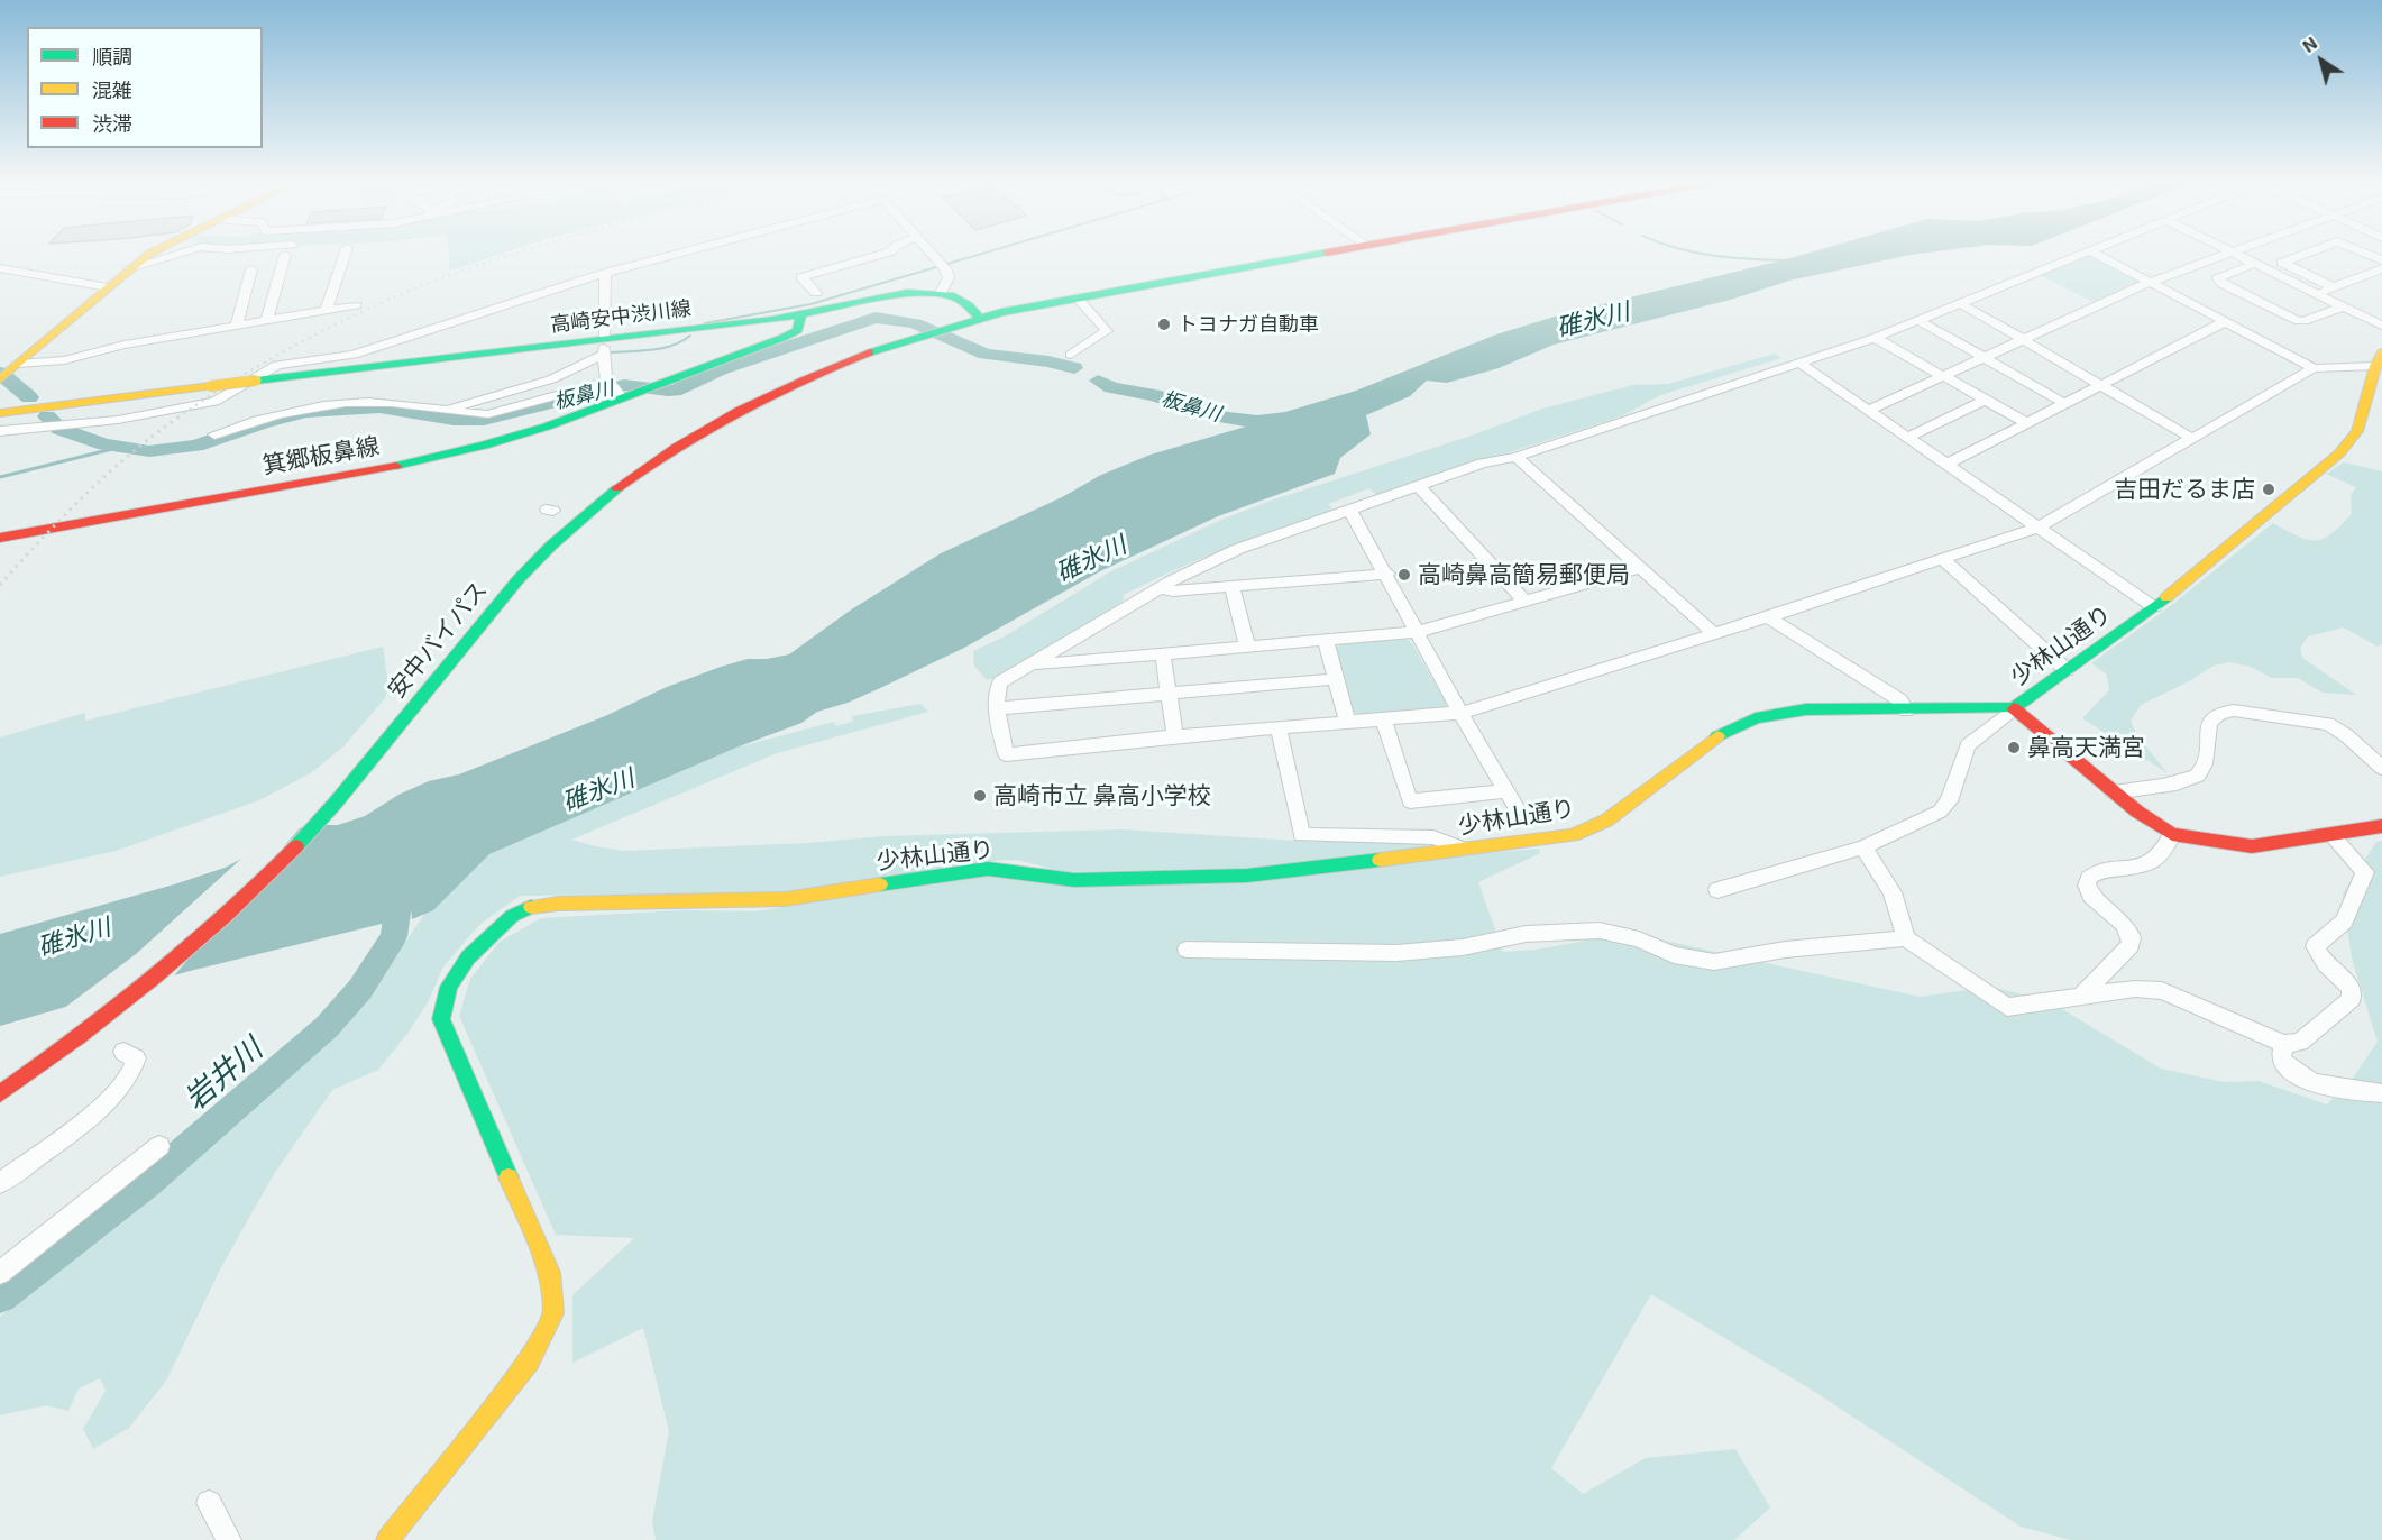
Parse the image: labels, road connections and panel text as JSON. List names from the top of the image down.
{
  "streets": {
    "main road": [
      "高崎安中渋川線",
      "箕郷板鼻線",
      "安中バイパス",
      "少林山通り"
    ]
  },
  "crossings": [
    ["高崎安中渋川線", "箕郷板鼻線"],
    ["高崎安中渋川線", "安中バイパス"]
  ],
  "water": ["碓氷川", "板鼻川", "岩井川"],
  "places": [
    "トヨナガ自動車",
    "吉田だるま店",
    "高崎鼻高簡易郵便局",
    "鼻高天満宮",
    "高崎市立 鼻高小学校"
  ],
  "legend": ["順調", "混雑", "渋滞"],
  "north": "top left"
}
